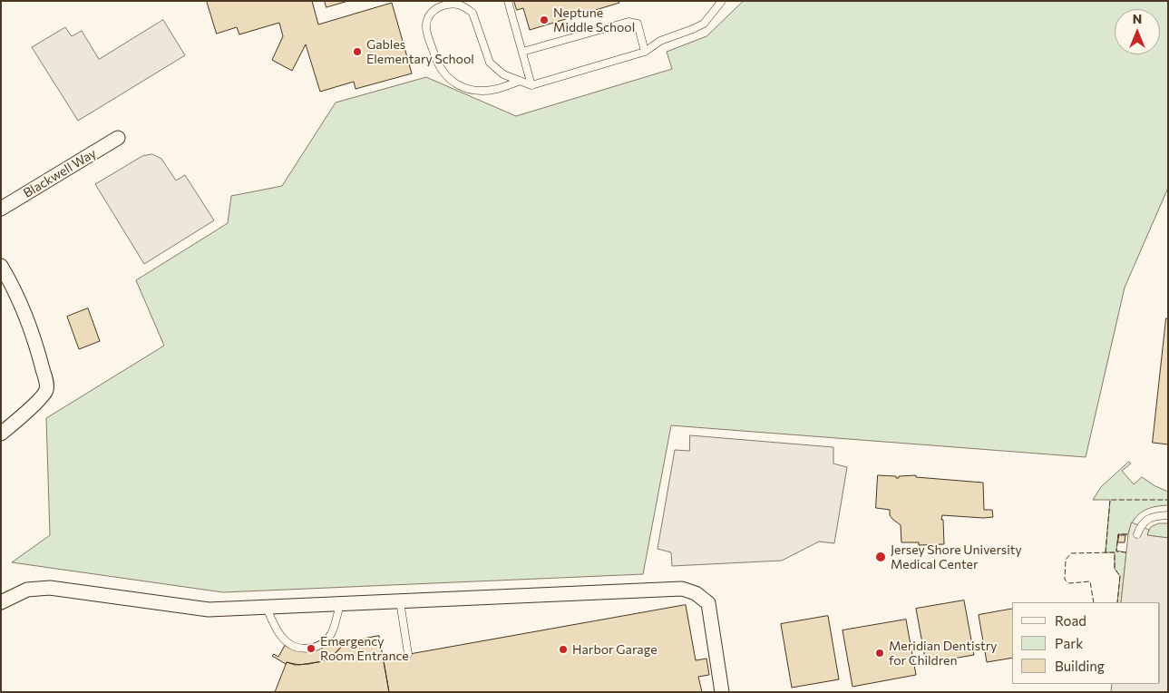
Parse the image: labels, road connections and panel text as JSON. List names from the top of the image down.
{
  "streets": {
    "street": ["Blackwell Way"]
  },
  "places": [
    "Neptune Middle School",
    "Gables Elementary School",
    "Jersey Shore University Medical Center",
    "Emergency Room Entrance",
    "Harbor Garage",
    "Meridian Dentistry for Children"
  ],
  "legend": ["Road", "Park", "Building"],
  "north": "top"
}
